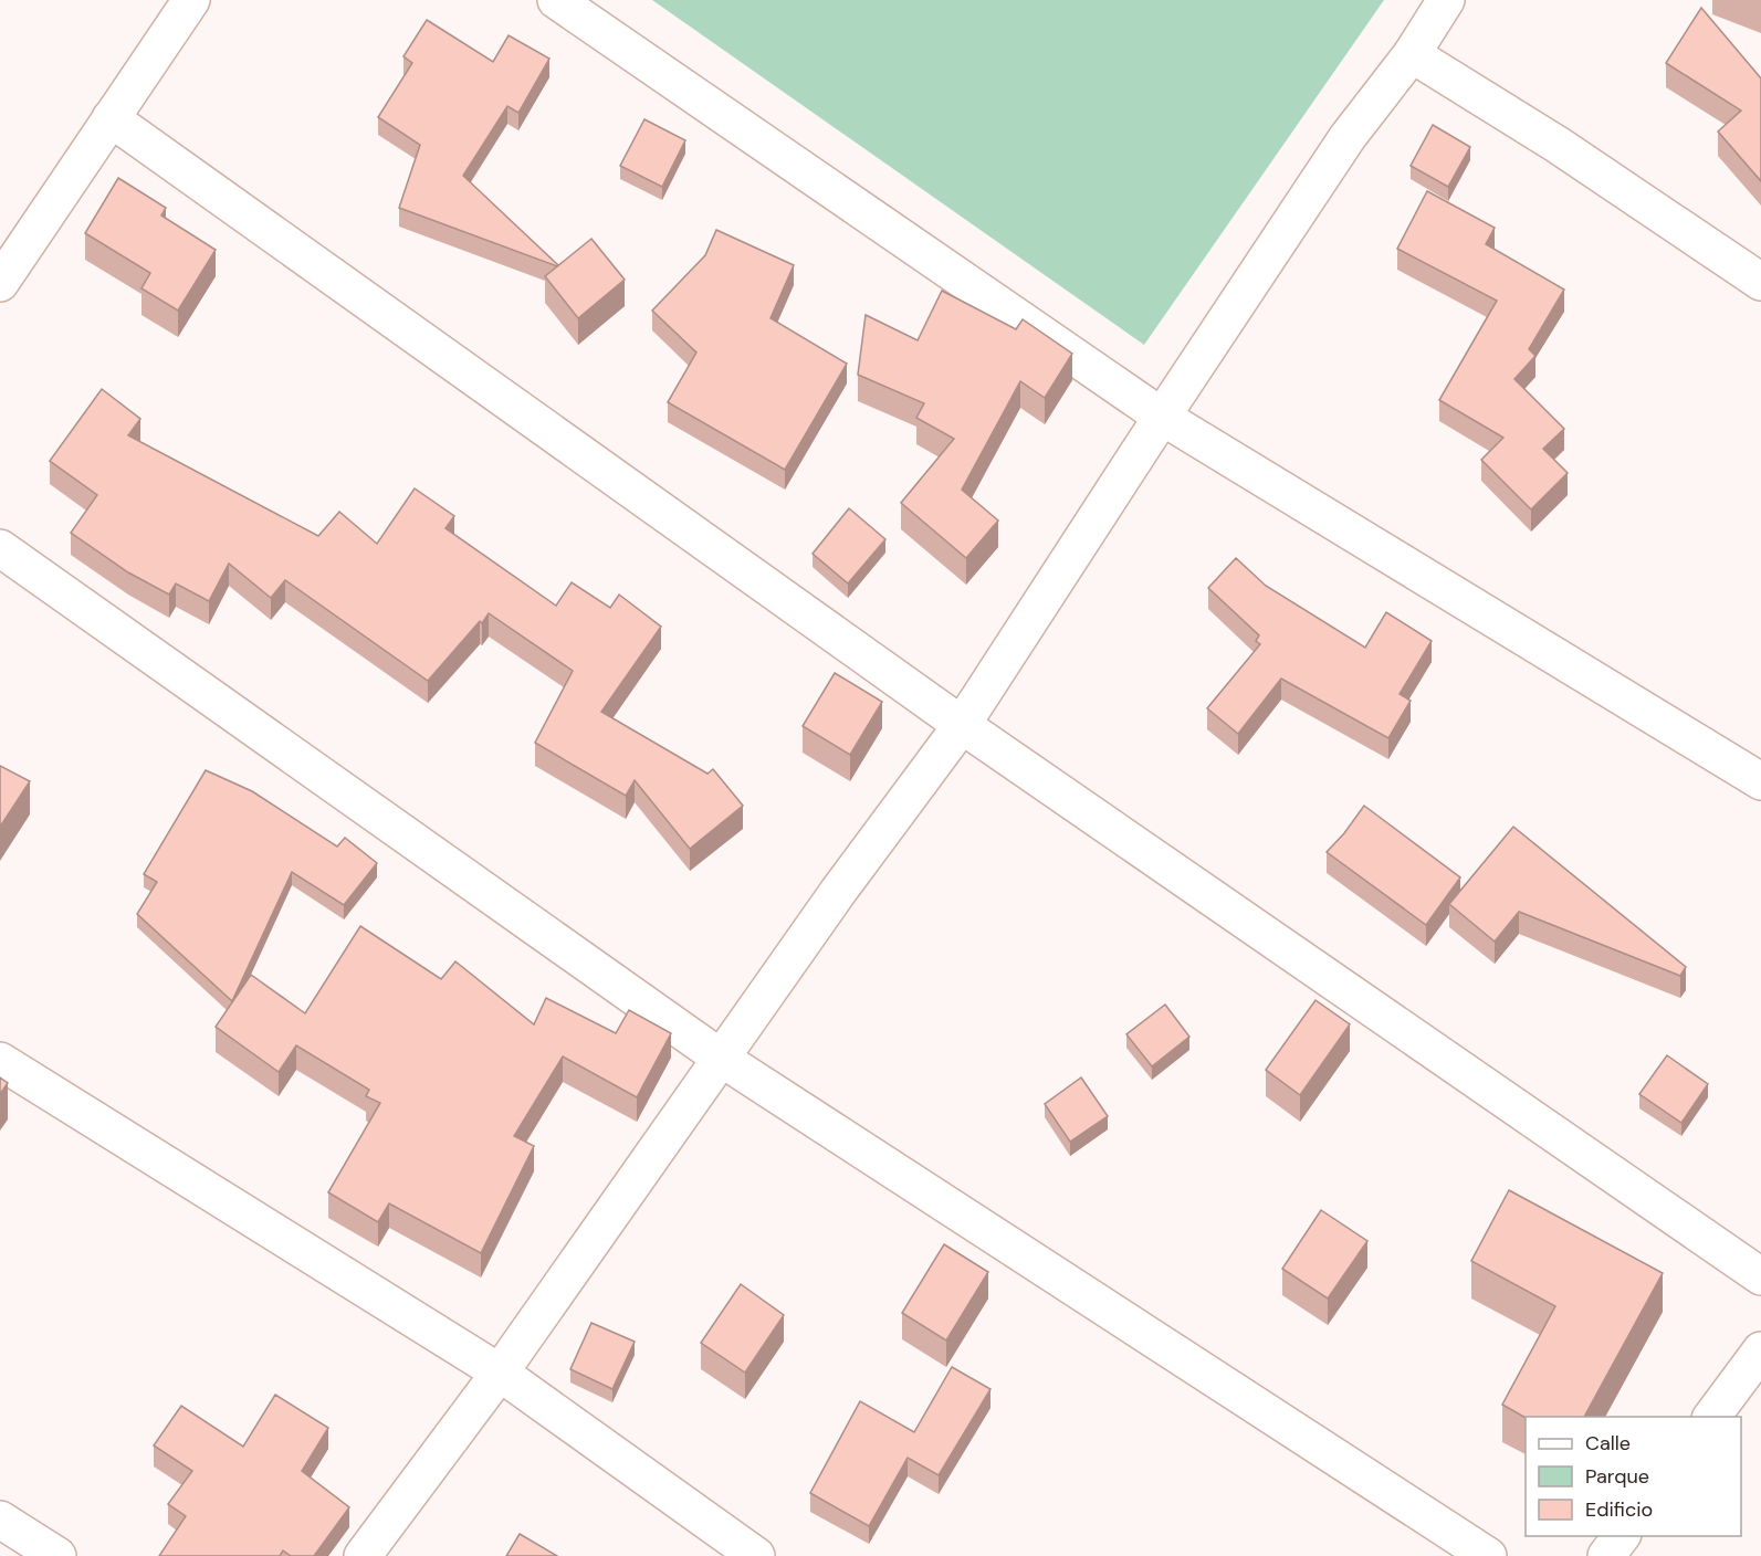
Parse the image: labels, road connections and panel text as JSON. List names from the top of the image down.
{
  "legend": ["Calle", "Parque", "Edificio"]
}
